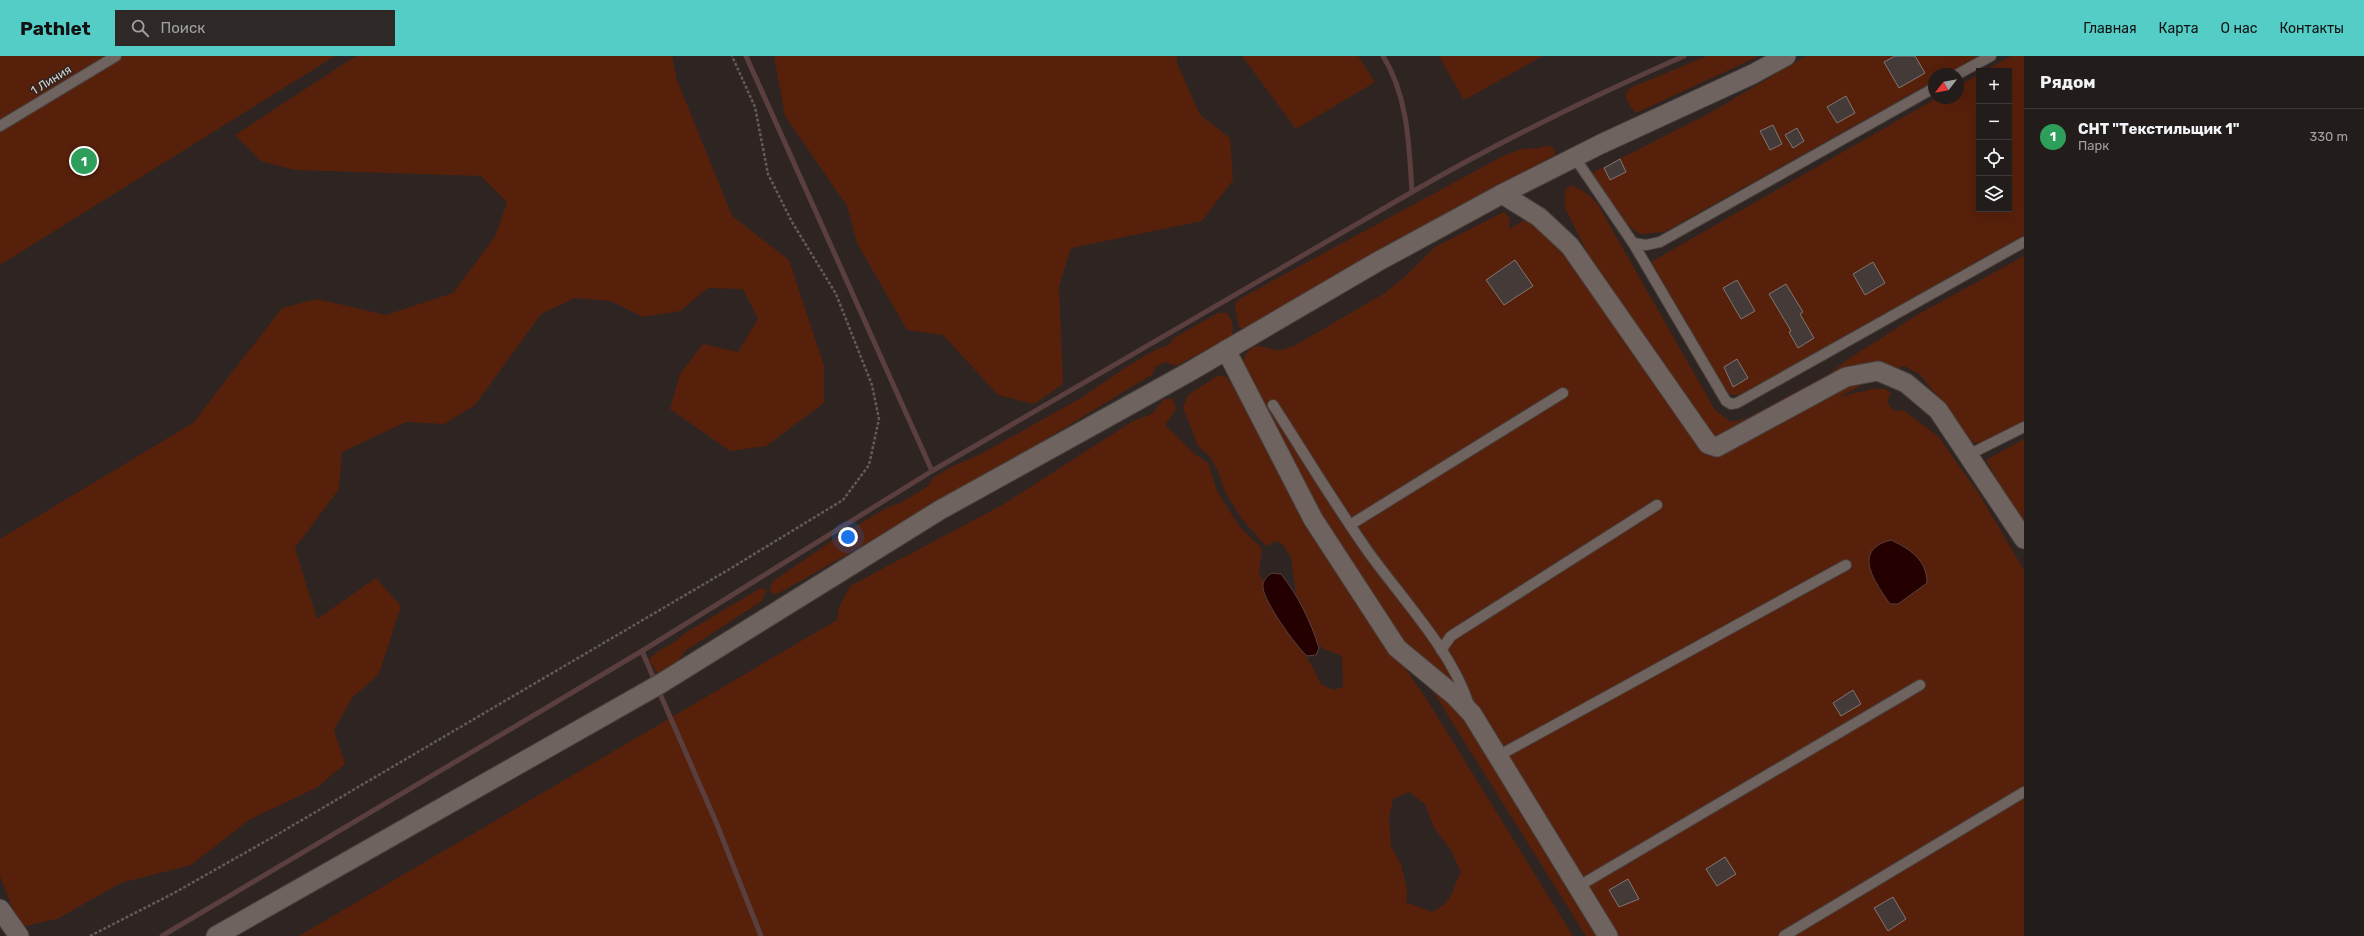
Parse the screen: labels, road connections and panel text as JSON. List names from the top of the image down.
{
  "streets": {
    "lane": ["1 Линия"]
  },
  "north": "bottom left",
  "page": {
    "header": "Pathlet",
    "search": "Поиск",
    "nav": [
      "Главная",
      "Карта",
      "О нас",
      "Контакты"
    ],
    "heading": "Рядом",
    "map_buttons": ["+", "−"],
    "list": [
      {
        "mark": "1",
        "name": "СНТ \"Текстильщик 1\"",
        "note": "Парк",
        "value": "330 m"
      }
    ],
    "pins": "1"
  }
}
